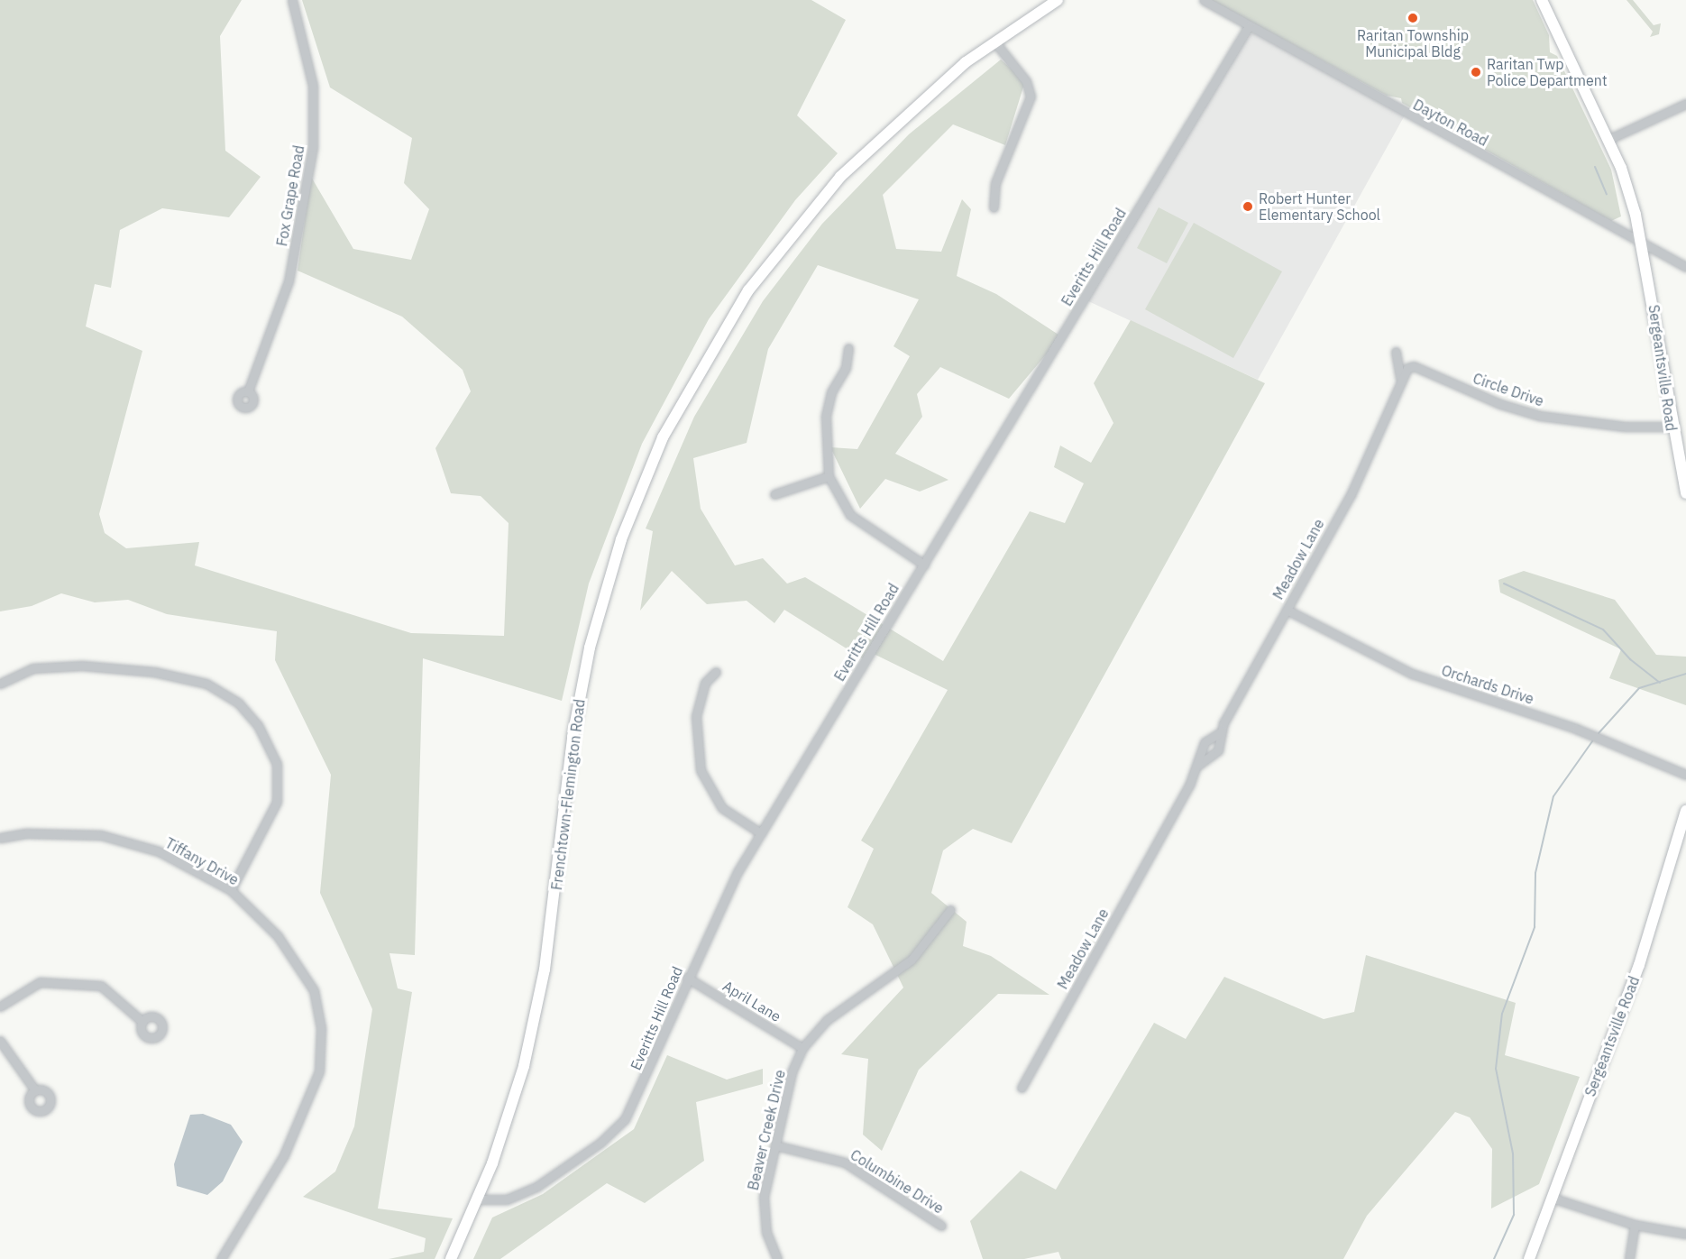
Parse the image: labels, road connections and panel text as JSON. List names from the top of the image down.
{
  "streets": {
    "main road": ["Sergeantsville Road", "Frenchtown-Flemington Road"],
    "street": [
      "Dayton Road",
      "Fox Grape Road",
      "Everitts Hill Road",
      "Circle Drive",
      "Meadow Lane",
      "Orchards Drive",
      "Tiffany Drive",
      "April Lane",
      "Beaver Creek Drive",
      "Columbine Drive"
    ]
  },
  "crossings": [
    ["Dayton Road", "Everitts Hill Road"],
    ["Dayton Road", "Sergeantsville Road"],
    ["Everitts Hill Road", "Frenchtown-Flemington Road"],
    ["Everitts Hill Road", "April Lane"],
    ["Sergeantsville Road", "Circle Drive"],
    ["Circle Drive", "Meadow Lane"],
    ["Meadow Lane", "Orchards Drive"],
    ["April Lane", "Beaver Creek Drive"],
    ["Beaver Creek Drive", "Columbine Drive"]
  ],
  "places": ["Raritan Township Municipal Bldg", "Raritan Twp Police Department", "Robert Hunter Elementary School"]
}
